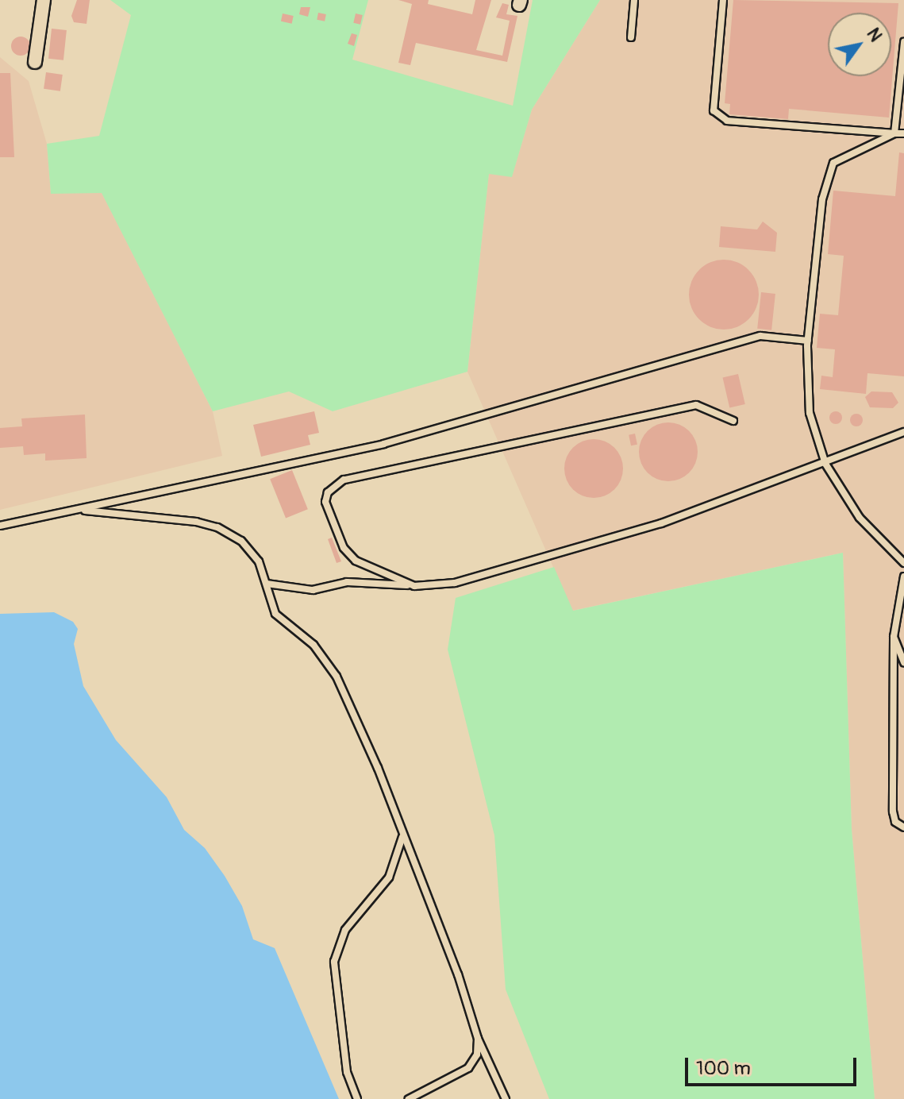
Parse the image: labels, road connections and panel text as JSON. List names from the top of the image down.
{
  "scale_bar": "100 m",
  "north": "top right"
}
